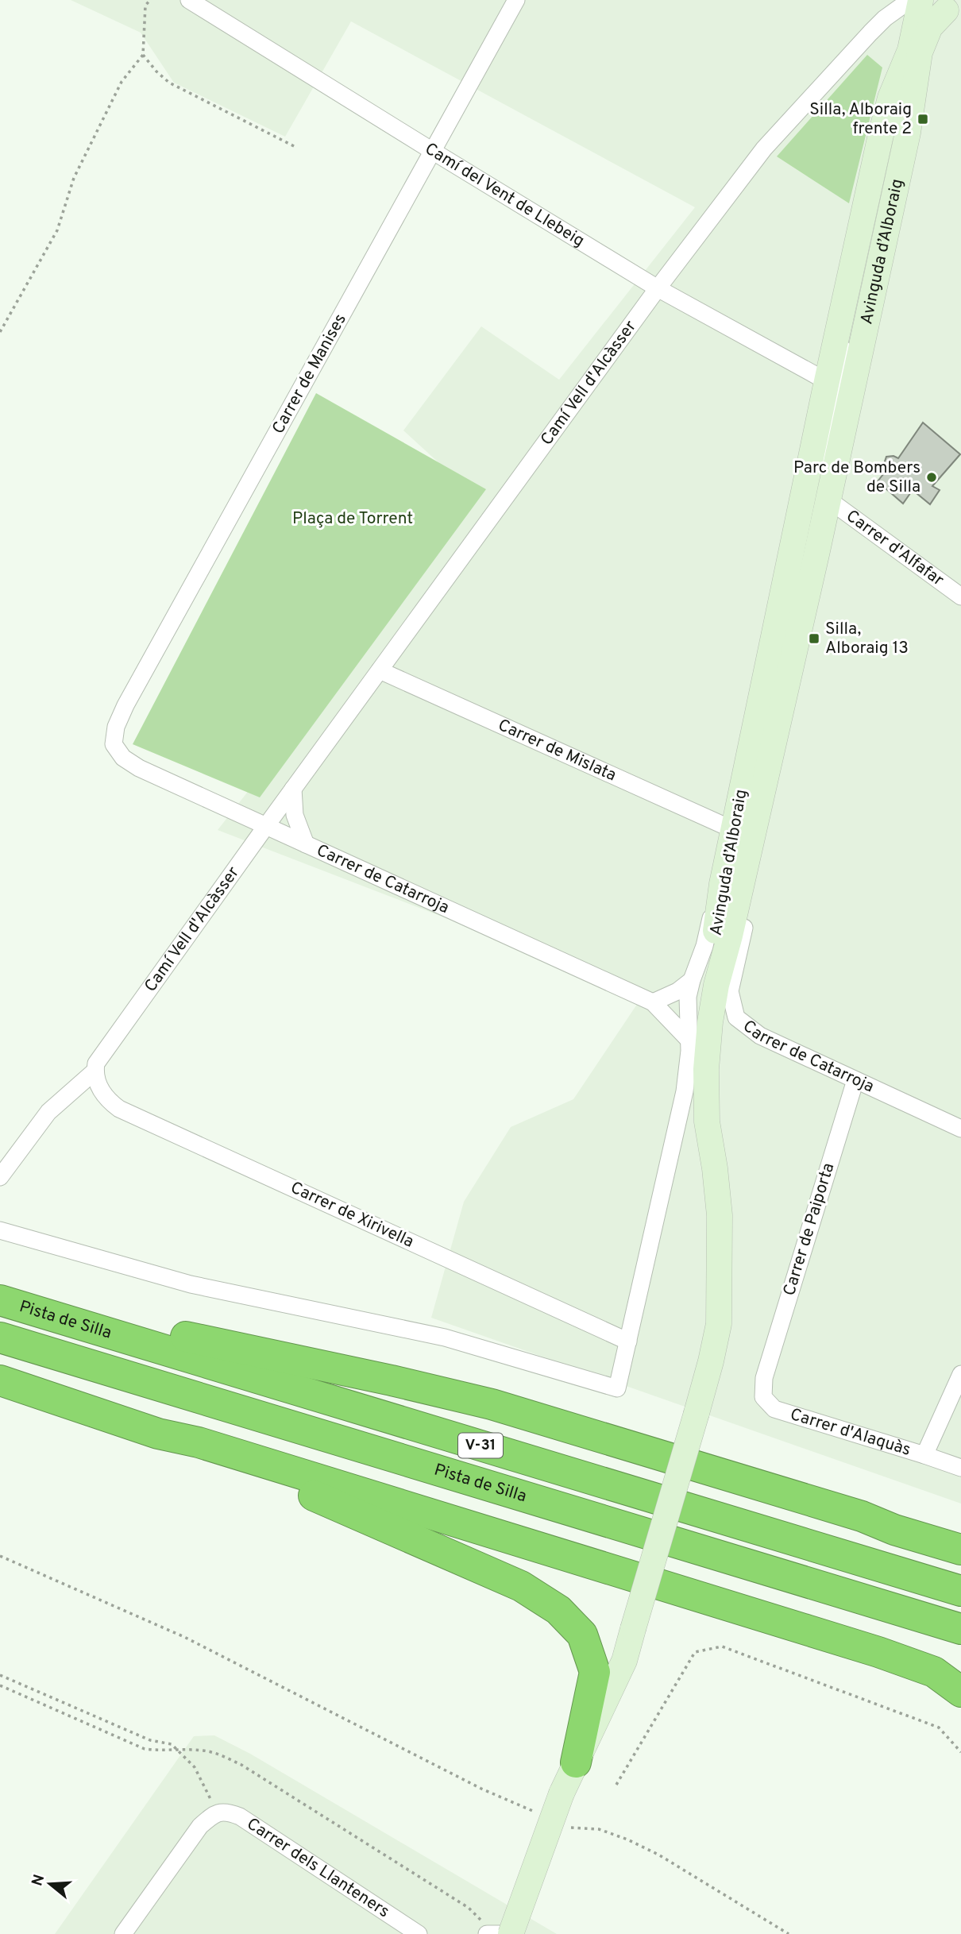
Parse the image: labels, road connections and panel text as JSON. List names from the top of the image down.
{
  "streets": {
    "highway": ["Pista de Silla", "V-31"],
    "street": [
      "Camí del Vent de Llebeig",
      "Avinguda d’Alboraig",
      "Carrer de Manises",
      "Camí Vell d'Alcàsser",
      "Carrer d'Alfafar",
      "Carrer de Mislata",
      "Carrer de Catarroja",
      "Carrer de Xirivella",
      "Carrer de Paiporta",
      "Carrer d'Alaquàs",
      "Carrer dels Llanteners"
    ]
  },
  "crossings": [
    ["Camí del Vent de Llebeig", "Avinguda d’Alboraig"],
    ["Camí del Vent de Llebeig", "Carrer de Manises"],
    ["Camí del Vent de Llebeig", "Camí Vell d'Alcàsser"],
    ["Avinguda d’Alboraig", "Camí Vell d'Alcàsser"],
    ["Avinguda d’Alboraig", "Carrer d'Alfafar"],
    ["Avinguda d’Alboraig", "Carrer de Mislata"],
    ["Avinguda d’Alboraig", "Carrer de Catarroja"],
    ["Carrer de Manises", "Carrer de Catarroja"],
    ["Camí Vell d'Alcàsser", "Carrer de Mislata"],
    ["Camí Vell d'Alcàsser", "Carrer de Catarroja"],
    ["Camí Vell d'Alcàsser", "Carrer de Xirivella"],
    ["Carrer de Catarroja", "Carrer de Paiporta"],
    ["Carrer de Paiporta", "Carrer d'Alaquàs"]
  ],
  "parks": ["Plaça de Torrent"],
  "places": {
    "transit": ["Silla, Alboraig frente 2", "Silla, Alboraig 13"],
    "other": ["Parc de Bombers de Silla"]
  },
  "north": "left"
}
